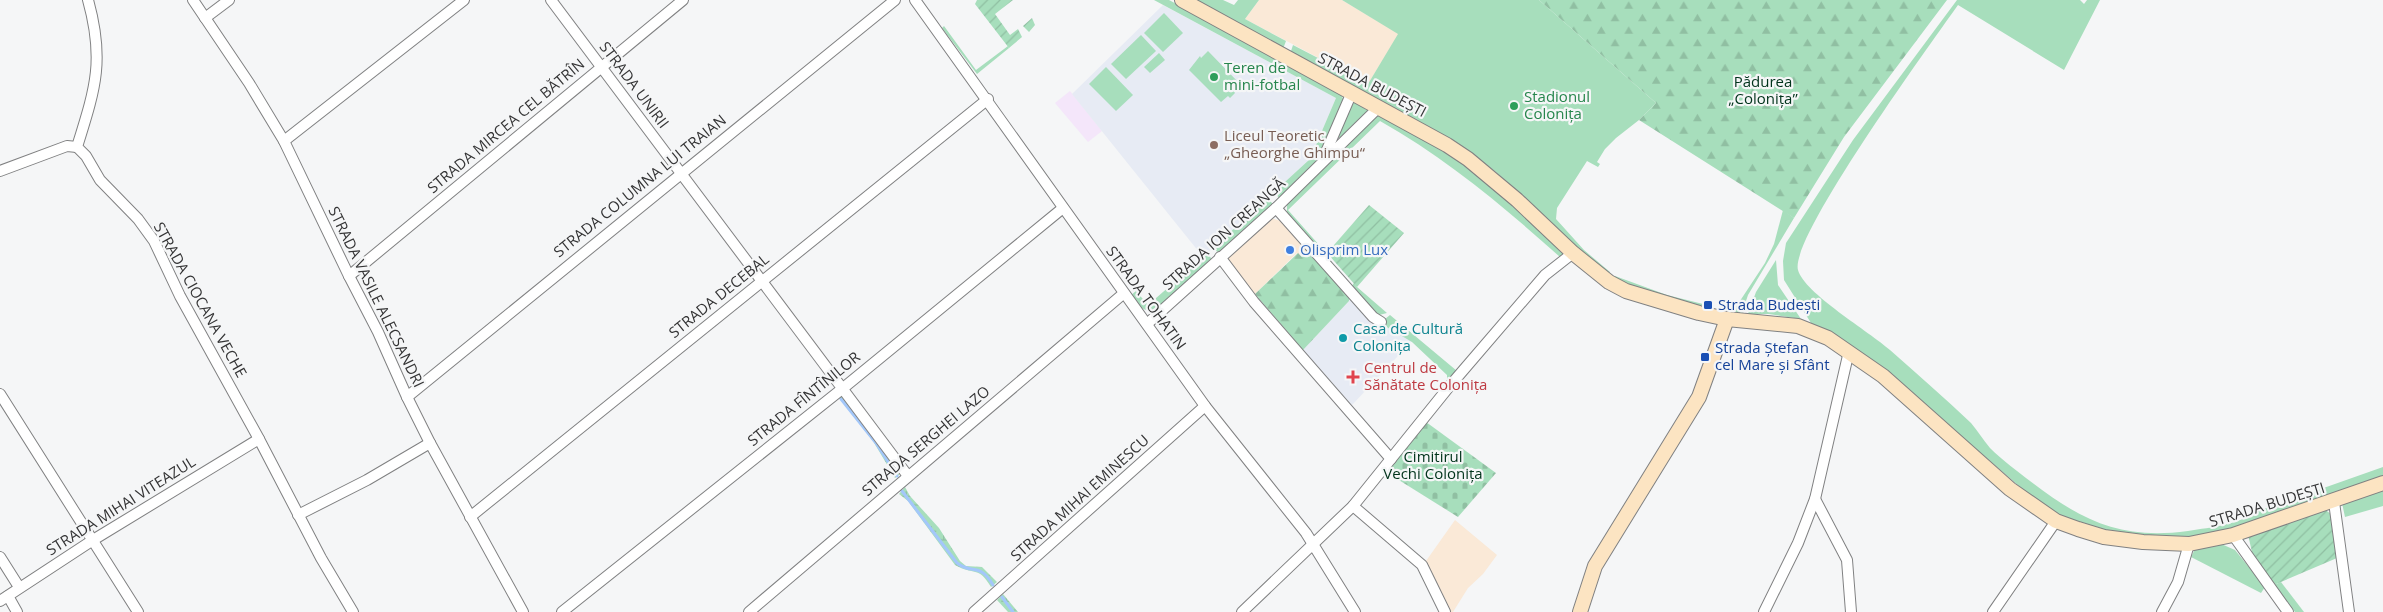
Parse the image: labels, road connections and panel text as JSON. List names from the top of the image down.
{
  "streets": {
    "street": [
      "STRADA UNIRII",
      "STRADA BUDEȘTI",
      "STRADA MIRCEA CEL BĂTRÎN",
      "STRADA COLUMNA LUI TRAIAN",
      "STRADA ION CREANGĂ",
      "STRADA DECEBAL",
      "STRADA VASILE ALECSANDRI",
      "STRADA TOHATIN",
      "STRADA CIOCANA VECHE",
      "STRADA FÎNTÎNILOR",
      "STRADA SERGHEI LAZO",
      "STRADA MIHAI EMINESCU",
      "STRADA MIHAI VITEAZUL"
    ]
  },
  "crossings": [
    ["STRADA UNIRII", "STRADA MIRCEA CEL BĂTRÎN"],
    ["STRADA UNIRII", "STRADA COLUMNA LUI TRAIAN"],
    ["STRADA UNIRII", "STRADA DECEBAL"],
    ["STRADA UNIRII", "STRADA FÎNTÎNILOR"],
    ["STRADA UNIRII", "STRADA SERGHEI LAZO"],
    ["STRADA BUDEȘTI", "STRADA ION CREANGĂ"],
    ["STRADA MIRCEA CEL BĂTRÎN", "STRADA VASILE ALECSANDRI"],
    ["STRADA COLUMNA LUI TRAIAN", "STRADA VASILE ALECSANDRI"],
    ["STRADA ION CREANGĂ", "STRADA TOHATIN"],
    ["STRADA DECEBAL", "STRADA VASILE ALECSANDRI"],
    ["STRADA DECEBAL", "STRADA TOHATIN"],
    ["STRADA TOHATIN", "STRADA FÎNTÎNILOR"],
    ["STRADA TOHATIN", "STRADA SERGHEI LAZO"],
    ["STRADA TOHATIN", "STRADA MIHAI EMINESCU"],
    ["STRADA CIOCANA VECHE", "STRADA MIHAI VITEAZUL"]
  ],
  "parks": ["Pădurea „Colonița”", "Cimitirul Vechi Colonița"],
  "places": {
    "other": [
      "Teren de mini-fotbal",
      "Stadionul Colonița",
      "Liceul Teoretic „Gheorghe Ghimpu“",
      "Olisprim Lux",
      "Casa de Cultură Colonița"
    ],
    "transit": ["Strada Budești", "Strada Ștefan cel Mare și Sfânt"],
    "health": ["Centrul de Sănătate Colonița"]
  }
}
